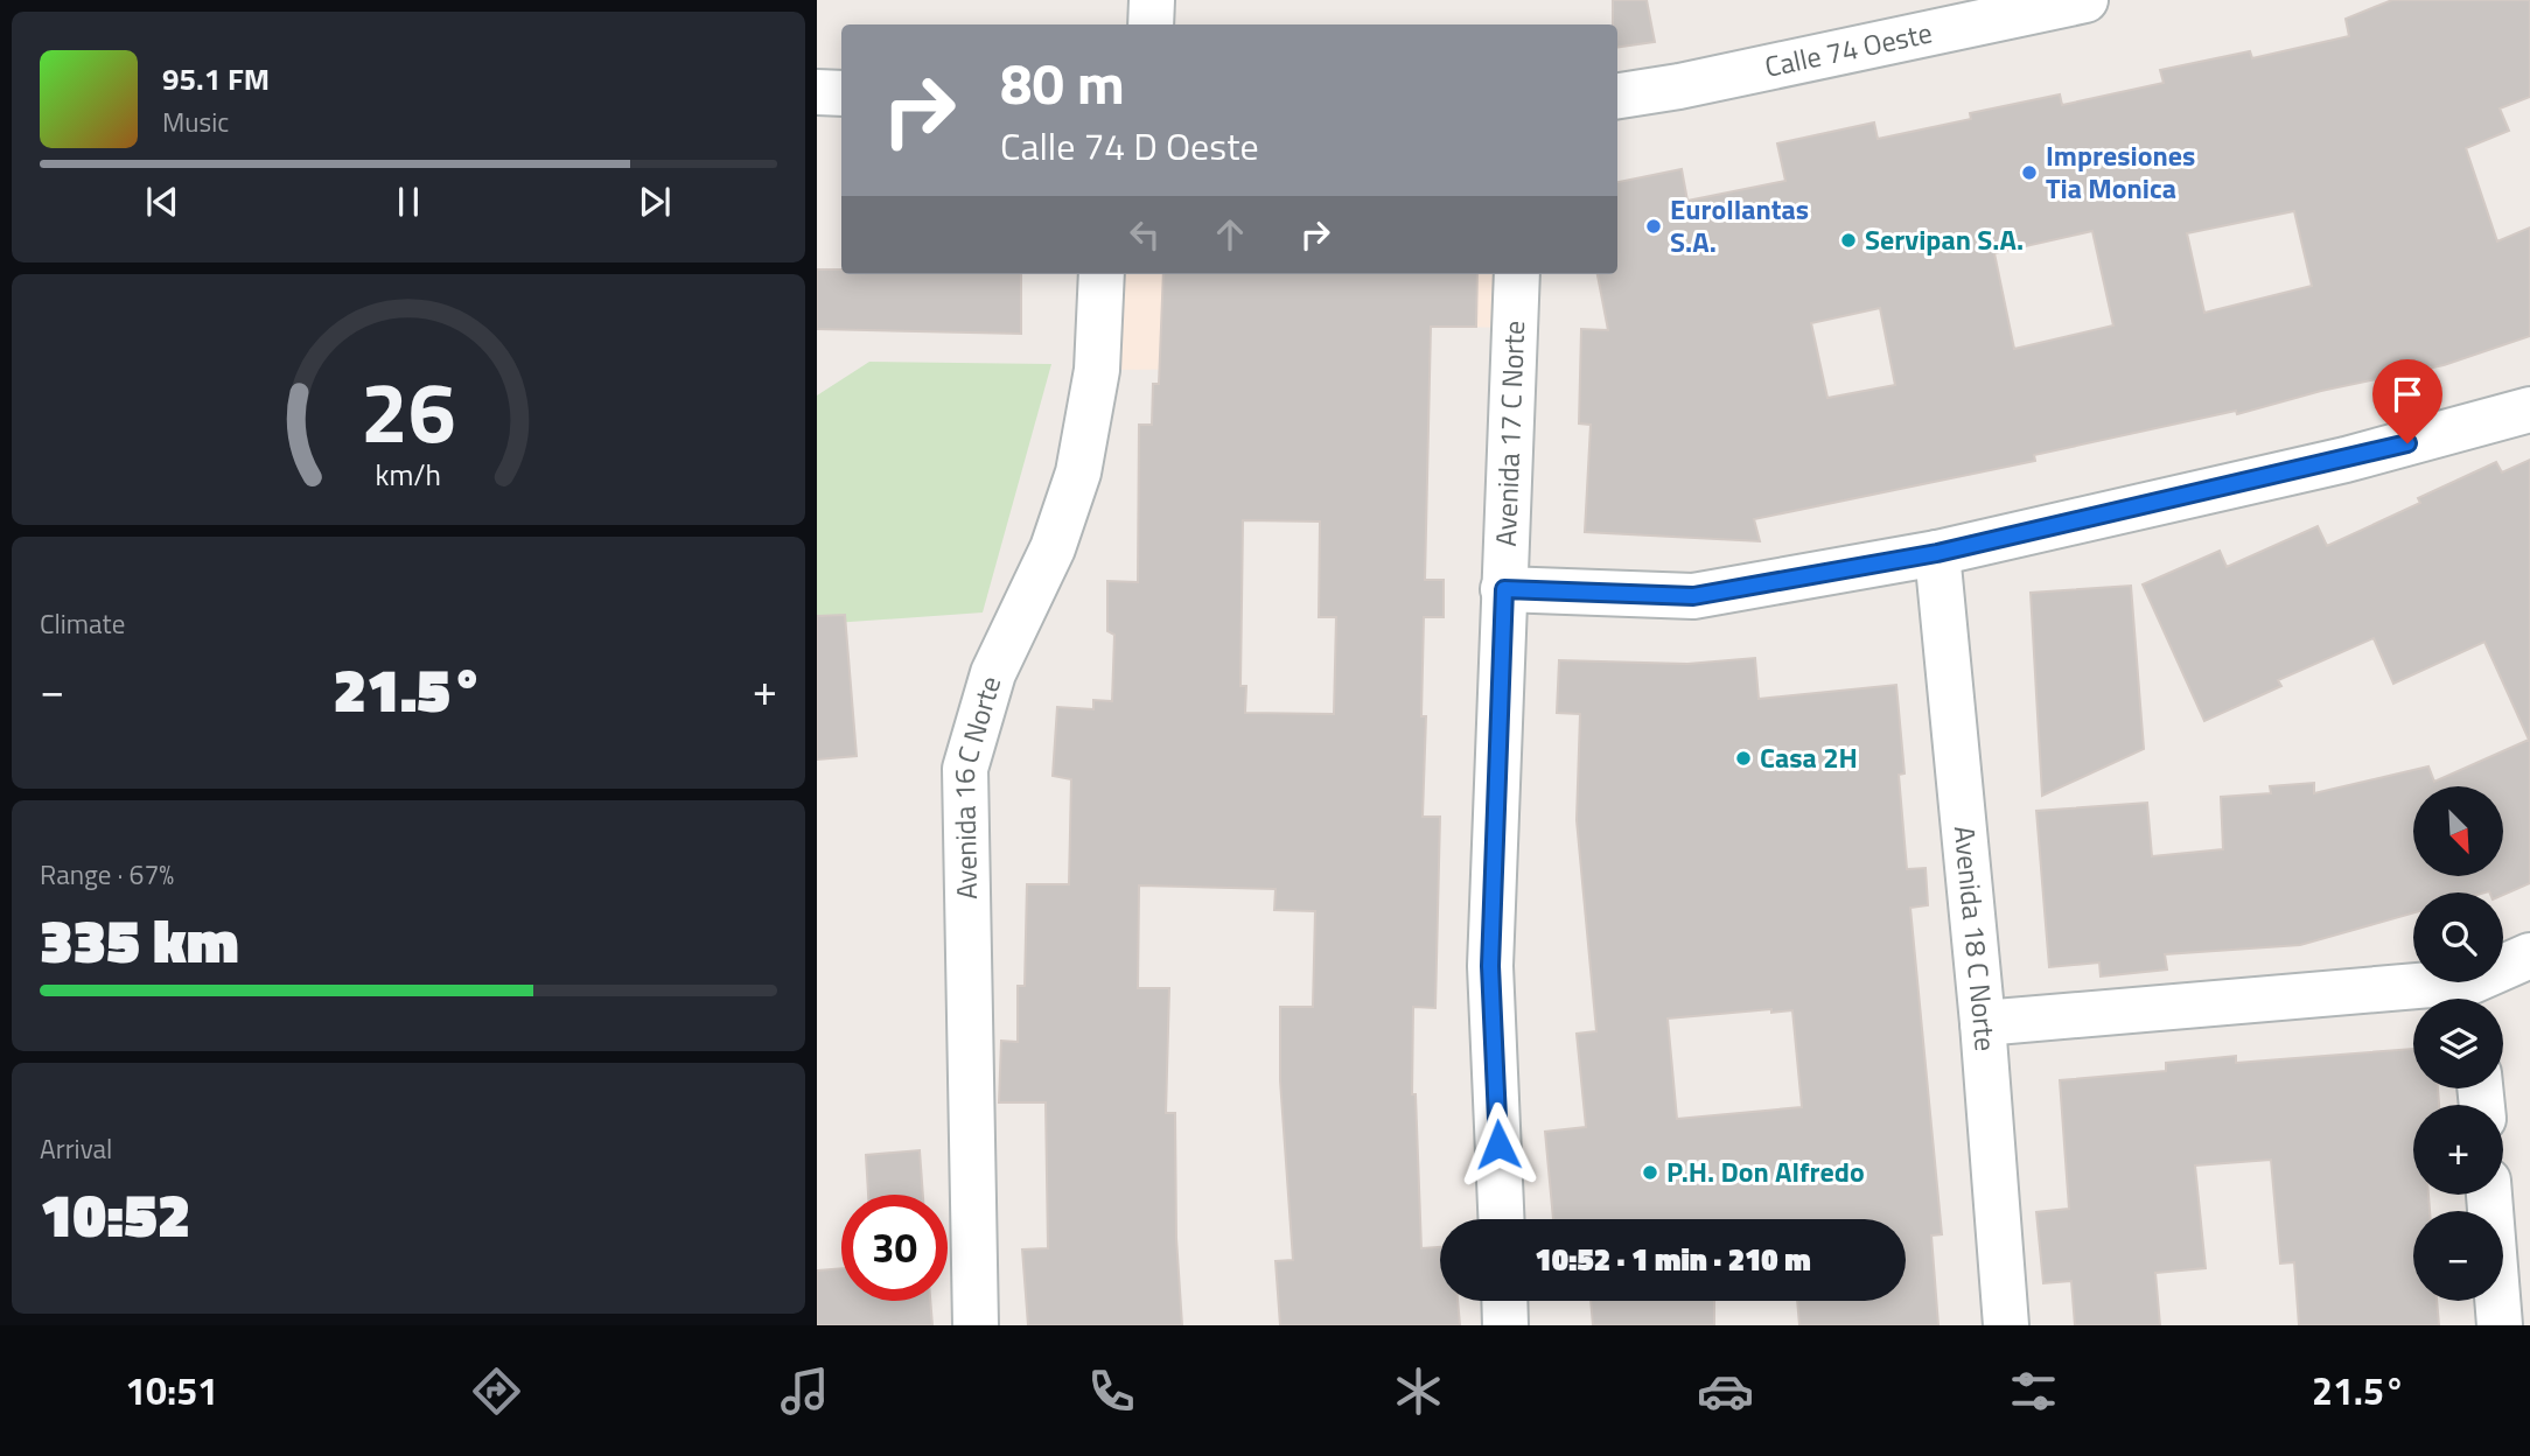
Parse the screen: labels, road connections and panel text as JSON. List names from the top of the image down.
{
  "streets": {
    "street": [
      "Calle 74 Oeste",
      "Avenida 17 C Norte",
      "Avenida 16 C Norte",
      "Avenida 18 C Norte"
    ]
  },
  "places": [
    "Impresiones Tia Monica",
    "Eurollantas S.A.",
    "Servipan S.A.",
    "Casa 2H",
    "P.H. Don Alfredo"
  ],
  "north": "bottom right",
  "page": {
    "turn": ["80 m", "Calle 74 D Oeste"],
    "song": ["95.1 FM", "Music"],
    "tile": [
      "Climate",
      ["Range · 67%", "335 km"],
      ["Arrival", "10:52"]
    ],
    "heat": ["−", "21.5°", "+"],
    "map_buttons": ["+", "−"],
    "limit": "30",
    "trip": "10:52 · 1 min · 210 m",
    "tabs": ["10:51", "21.5°"],
    "gauge": ["26", "km/h"]
  }
}
